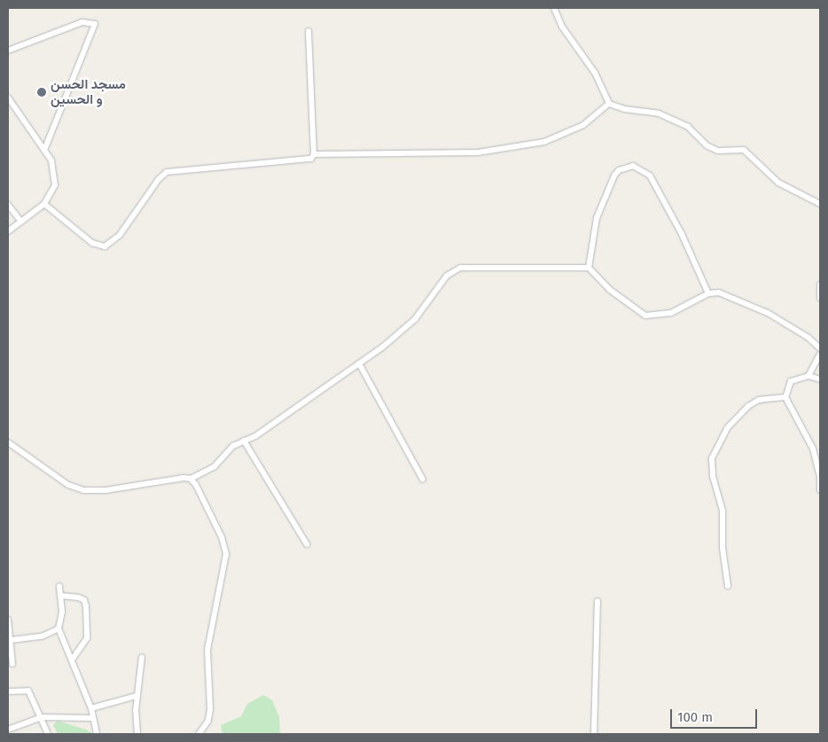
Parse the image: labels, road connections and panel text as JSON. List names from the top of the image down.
{
  "places": ["مسجد الحسن و الحسين"],
  "scale_bar": "100 m"
}
